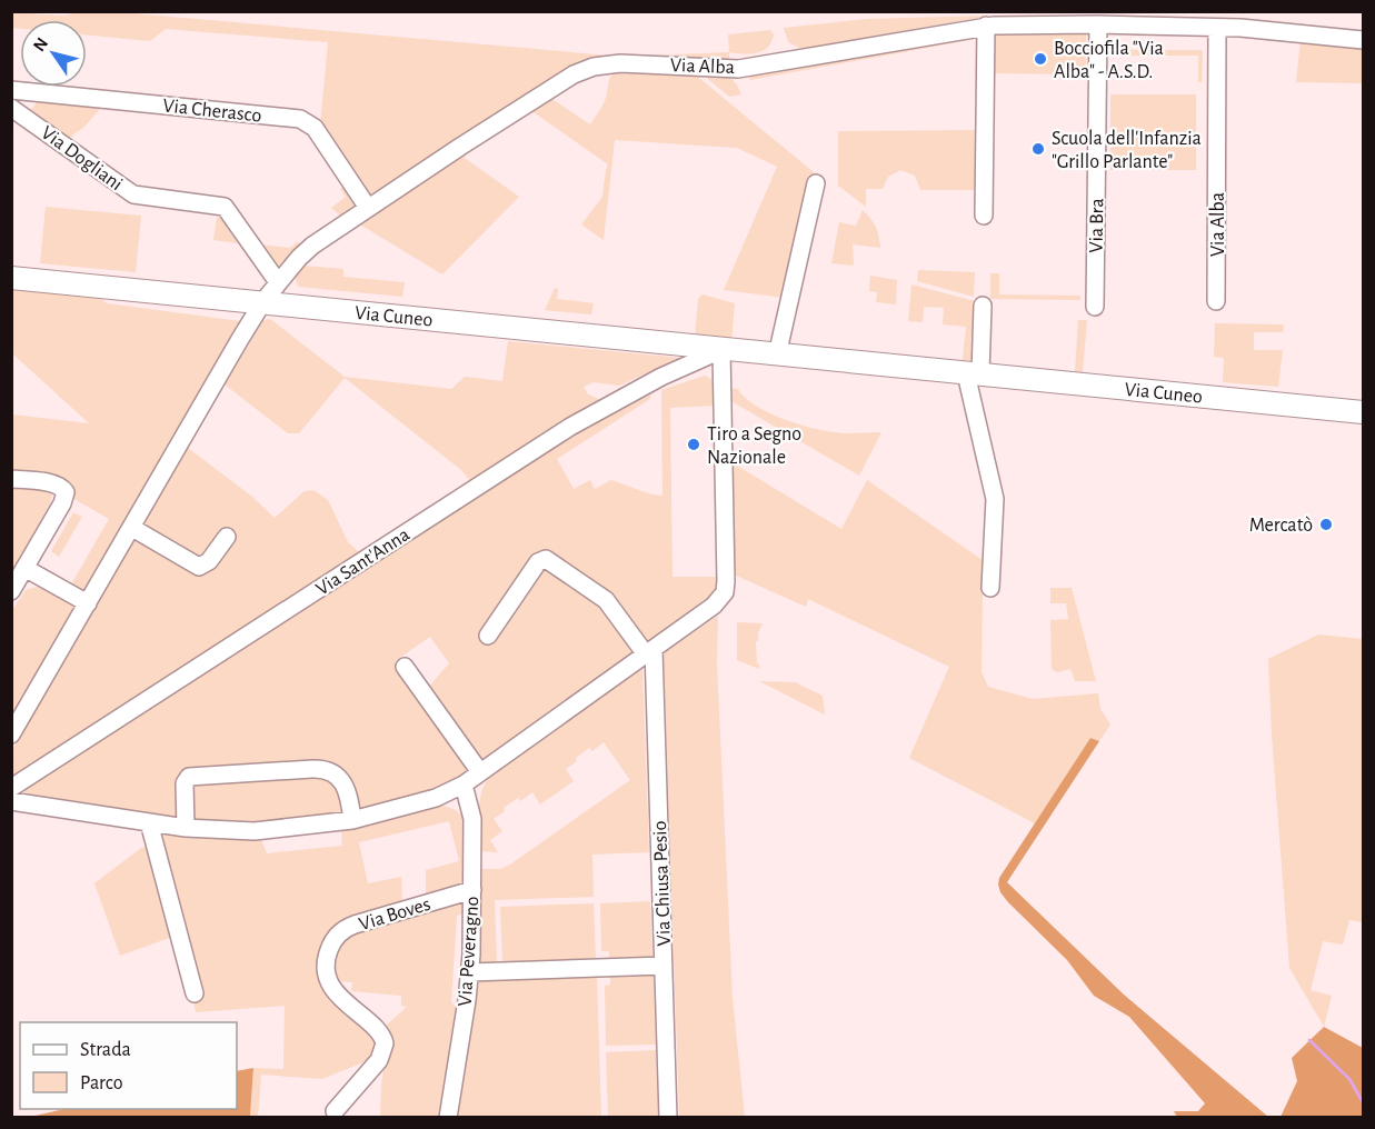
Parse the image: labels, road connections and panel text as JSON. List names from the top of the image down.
{
  "streets": {
    "main road": ["Via Cuneo"],
    "street": [
      "Via Alba",
      "Via Cherasco",
      "Via Dogliani",
      "Via Bra",
      "Via Sant'Anna",
      "Via Chiusa Pesio",
      "Via Boves",
      "Via Peveragno"
    ]
  },
  "crossings": [
    ["Via Alba", "Via Cherasco"],
    ["Via Alba", "Via Dogliani"],
    ["Via Alba", "Via Bra"],
    ["Via Alba", "Via Cuneo"],
    ["Via Cuneo", "Via Sant'Anna"],
    ["Via Boves", "Via Peveragno"]
  ],
  "places": [
    "Bocciofila \"Via Alba\" - A.S.D.",
    "Scuola dell'Infanzia \"Grillo Parlante\"",
    "Tiro a Segno Nazionale",
    "Mercatò"
  ],
  "legend": ["Strada", "Parco"],
  "north": "top left"
}
